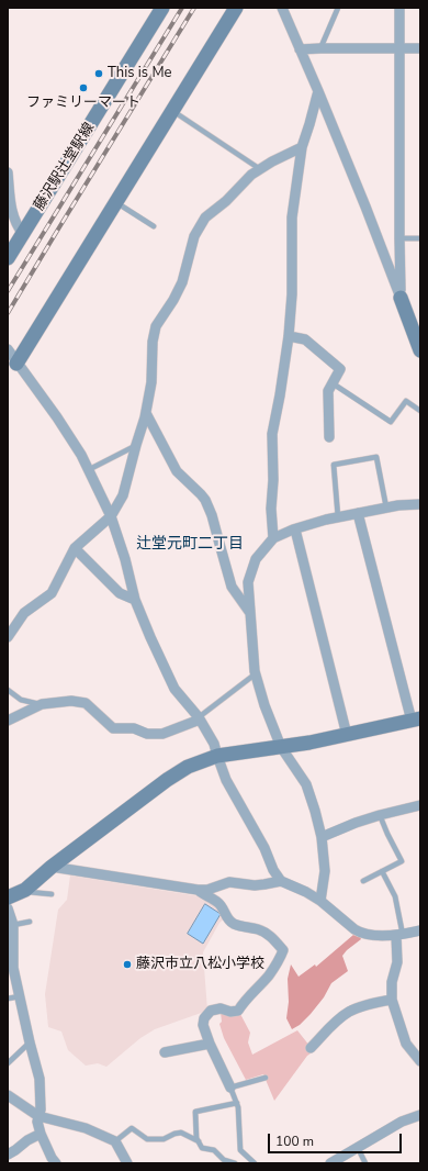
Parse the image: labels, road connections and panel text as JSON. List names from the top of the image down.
{
  "streets": {
    "street": ["藤沢駅辻堂駅線"]
  },
  "districts": ["辻堂元町二丁目"],
  "places": ["This is Me", "ファミリーマート", "藤沢市立八松小学校"],
  "scale_bar": "100 m"
}
